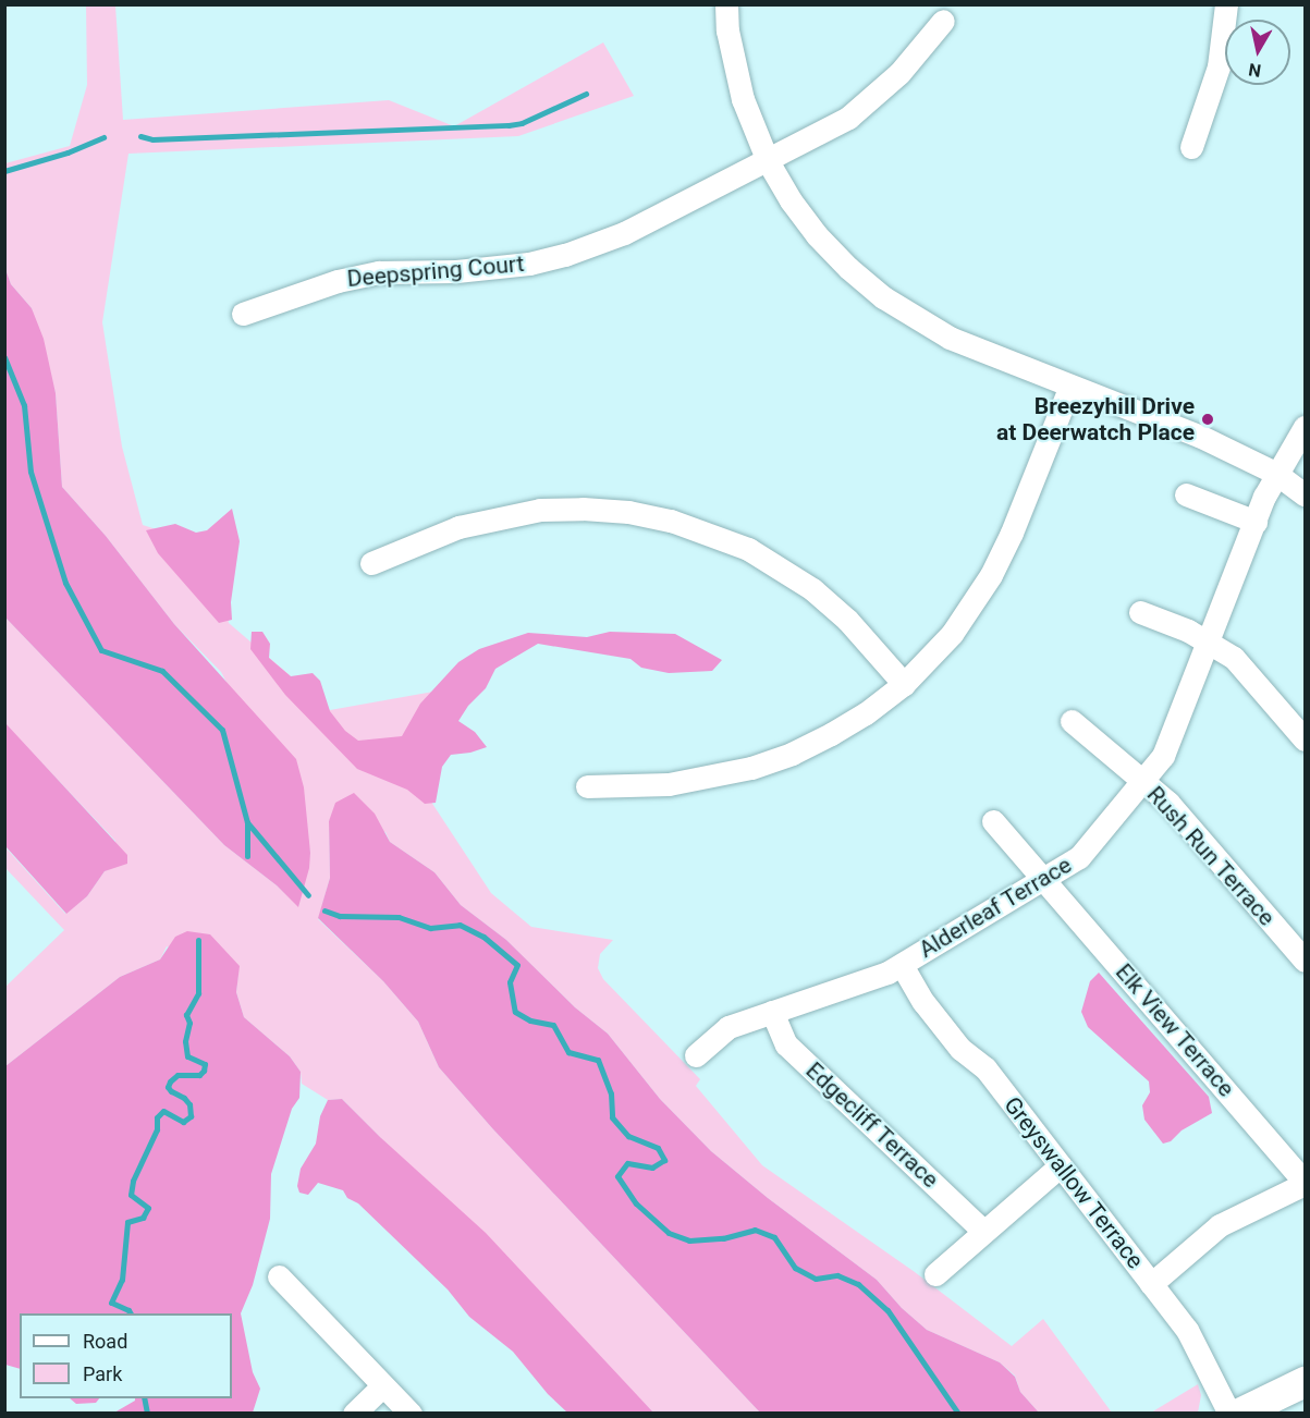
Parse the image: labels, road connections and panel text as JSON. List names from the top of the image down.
{
  "streets": {
    "street": [
      "Deepspring Court",
      "Rush Run Terrace",
      "Alderleaf Terrace",
      "Elk View Terrace",
      "Edgecliff Terrace",
      "Greyswallow Terrace"
    ]
  },
  "crossings": [
    ["Rush Run Terrace", "Alderleaf Terrace"],
    ["Alderleaf Terrace", "Elk View Terrace"],
    ["Alderleaf Terrace", "Edgecliff Terrace"],
    ["Alderleaf Terrace", "Greyswallow Terrace"]
  ],
  "places": ["Breezyhill Drive at Deerwatch Place"],
  "legend": ["Road", "Park"],
  "north": "bottom"
}
